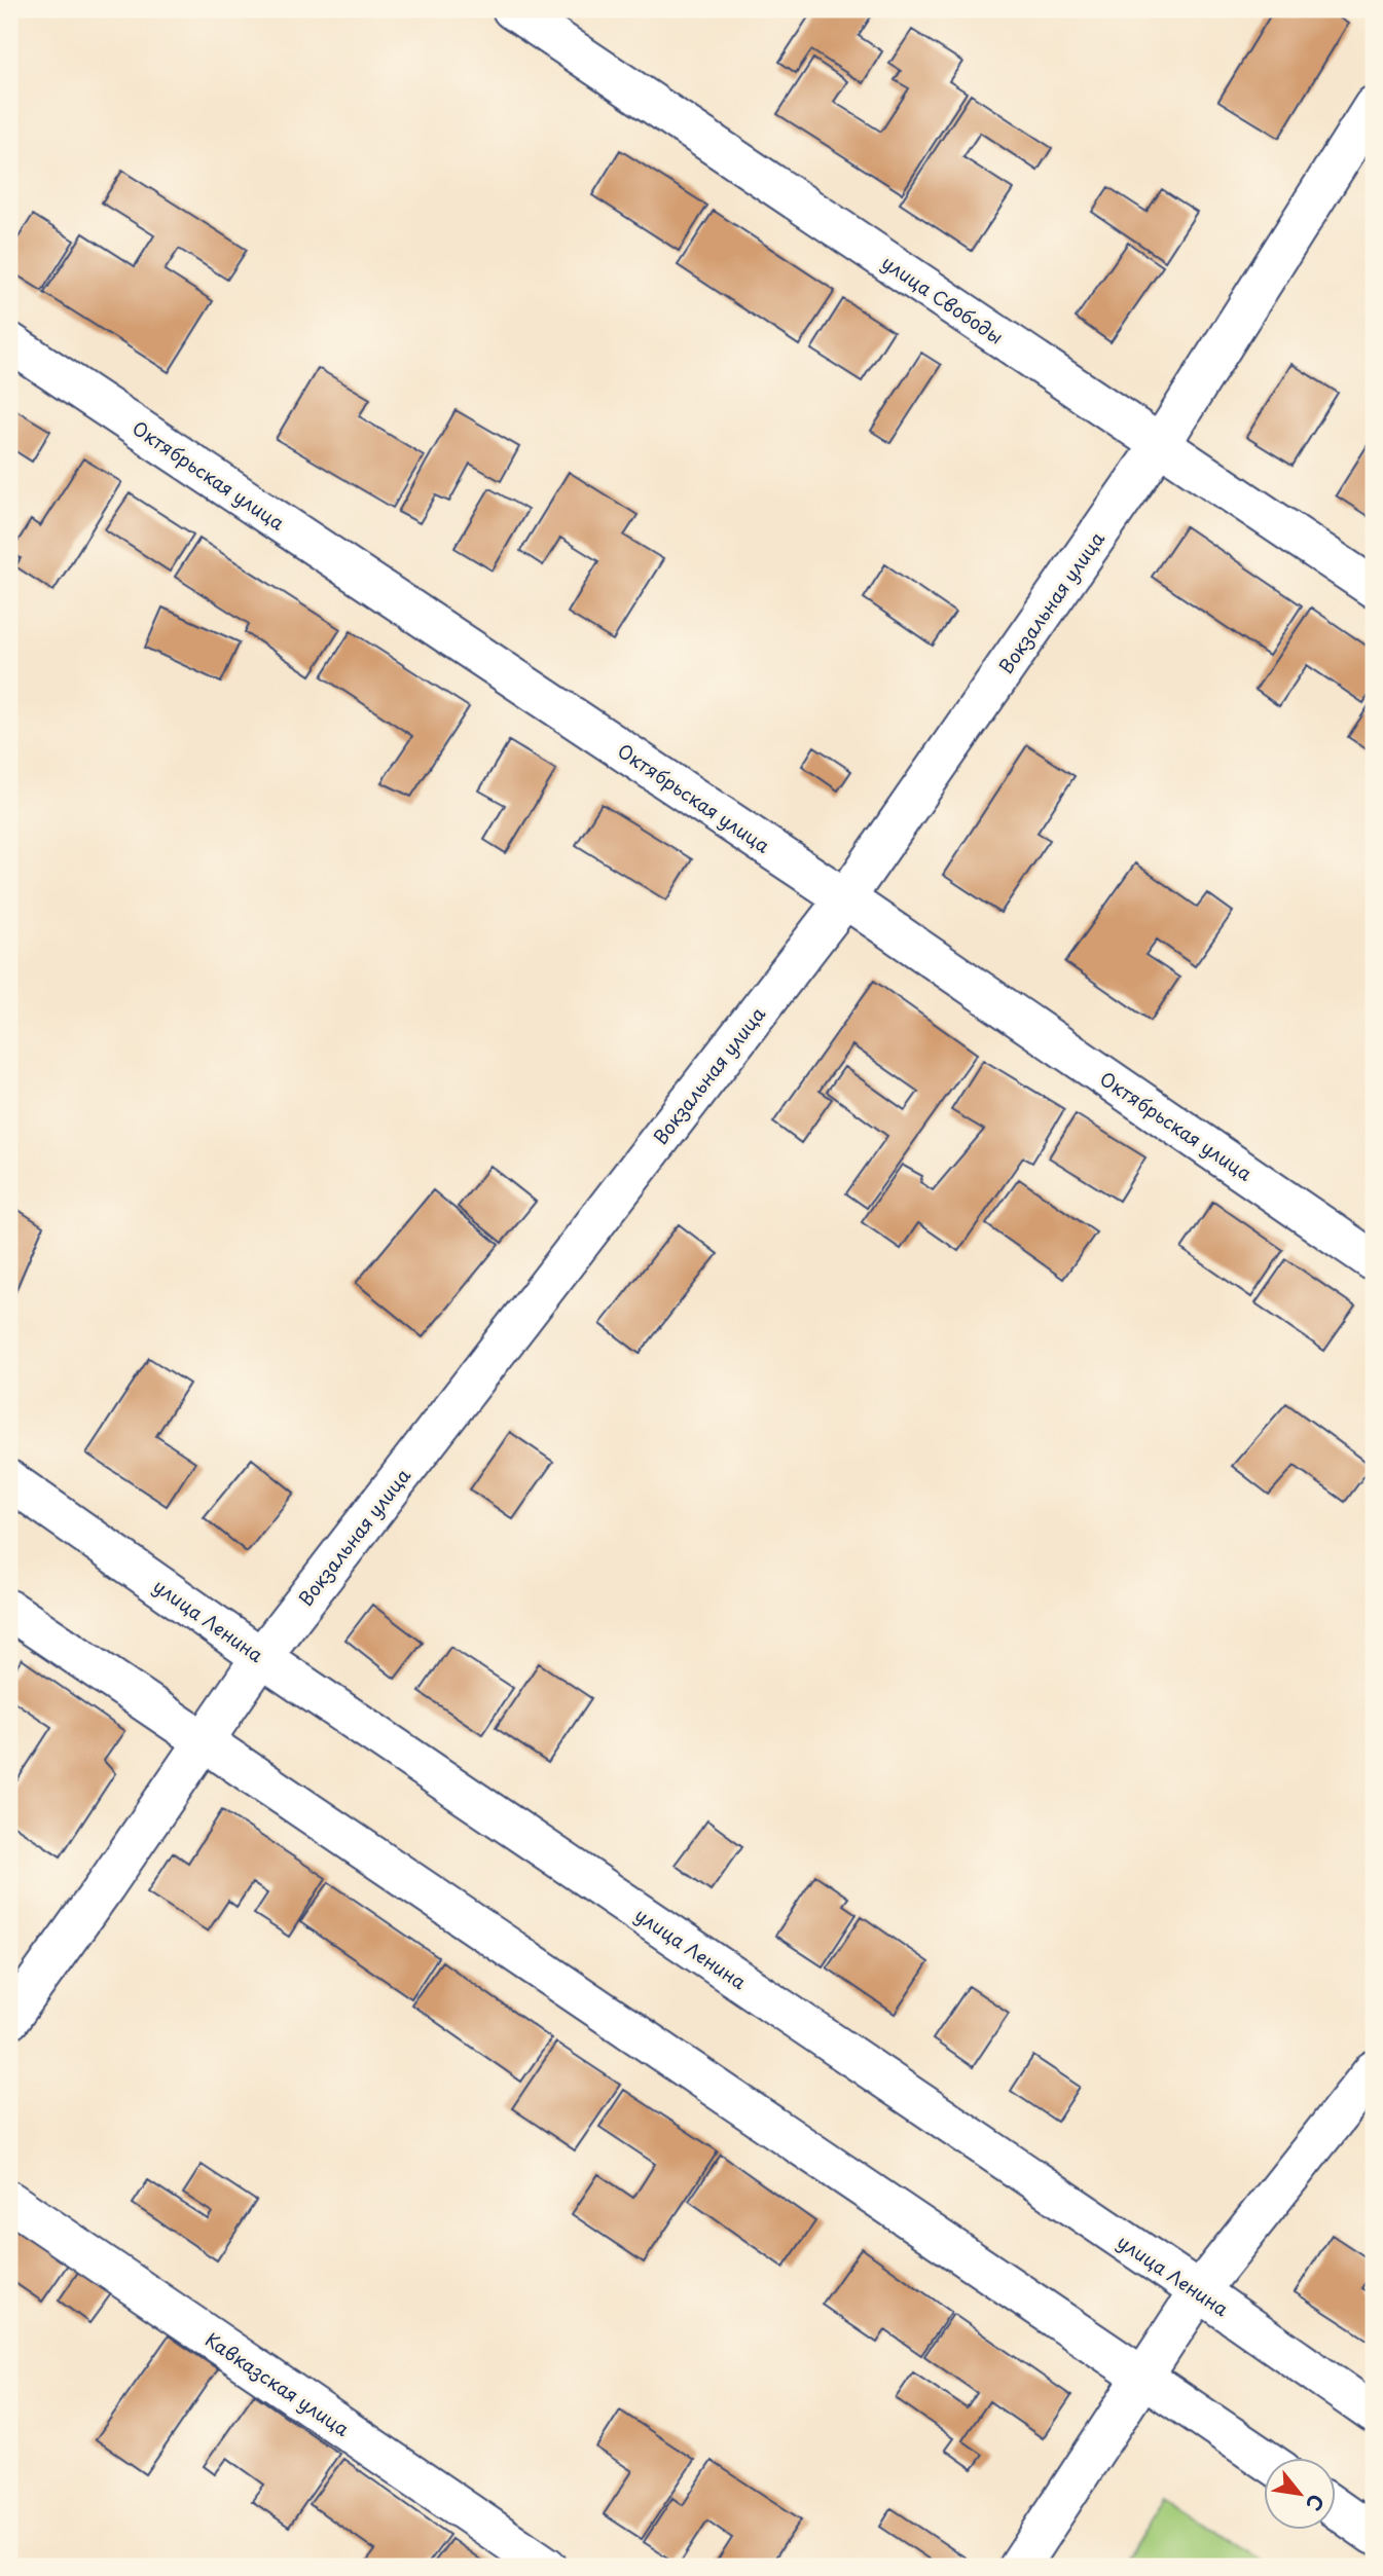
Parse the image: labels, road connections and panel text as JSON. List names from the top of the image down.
{
  "streets": {
    "street": [
      "улица Свободы",
      "Октябрьская улица",
      "Вокзальная улица",
      "улица Ленина",
      "Кавказская улица"
    ]
  },
  "crossings": [
    ["улица Свободы", "Вокзальная улица"],
    ["Октябрьская улица", "Вокзальная улица"],
    ["Вокзальная улица", "улица Ленина"]
  ],
  "north": "bottom right"
}
